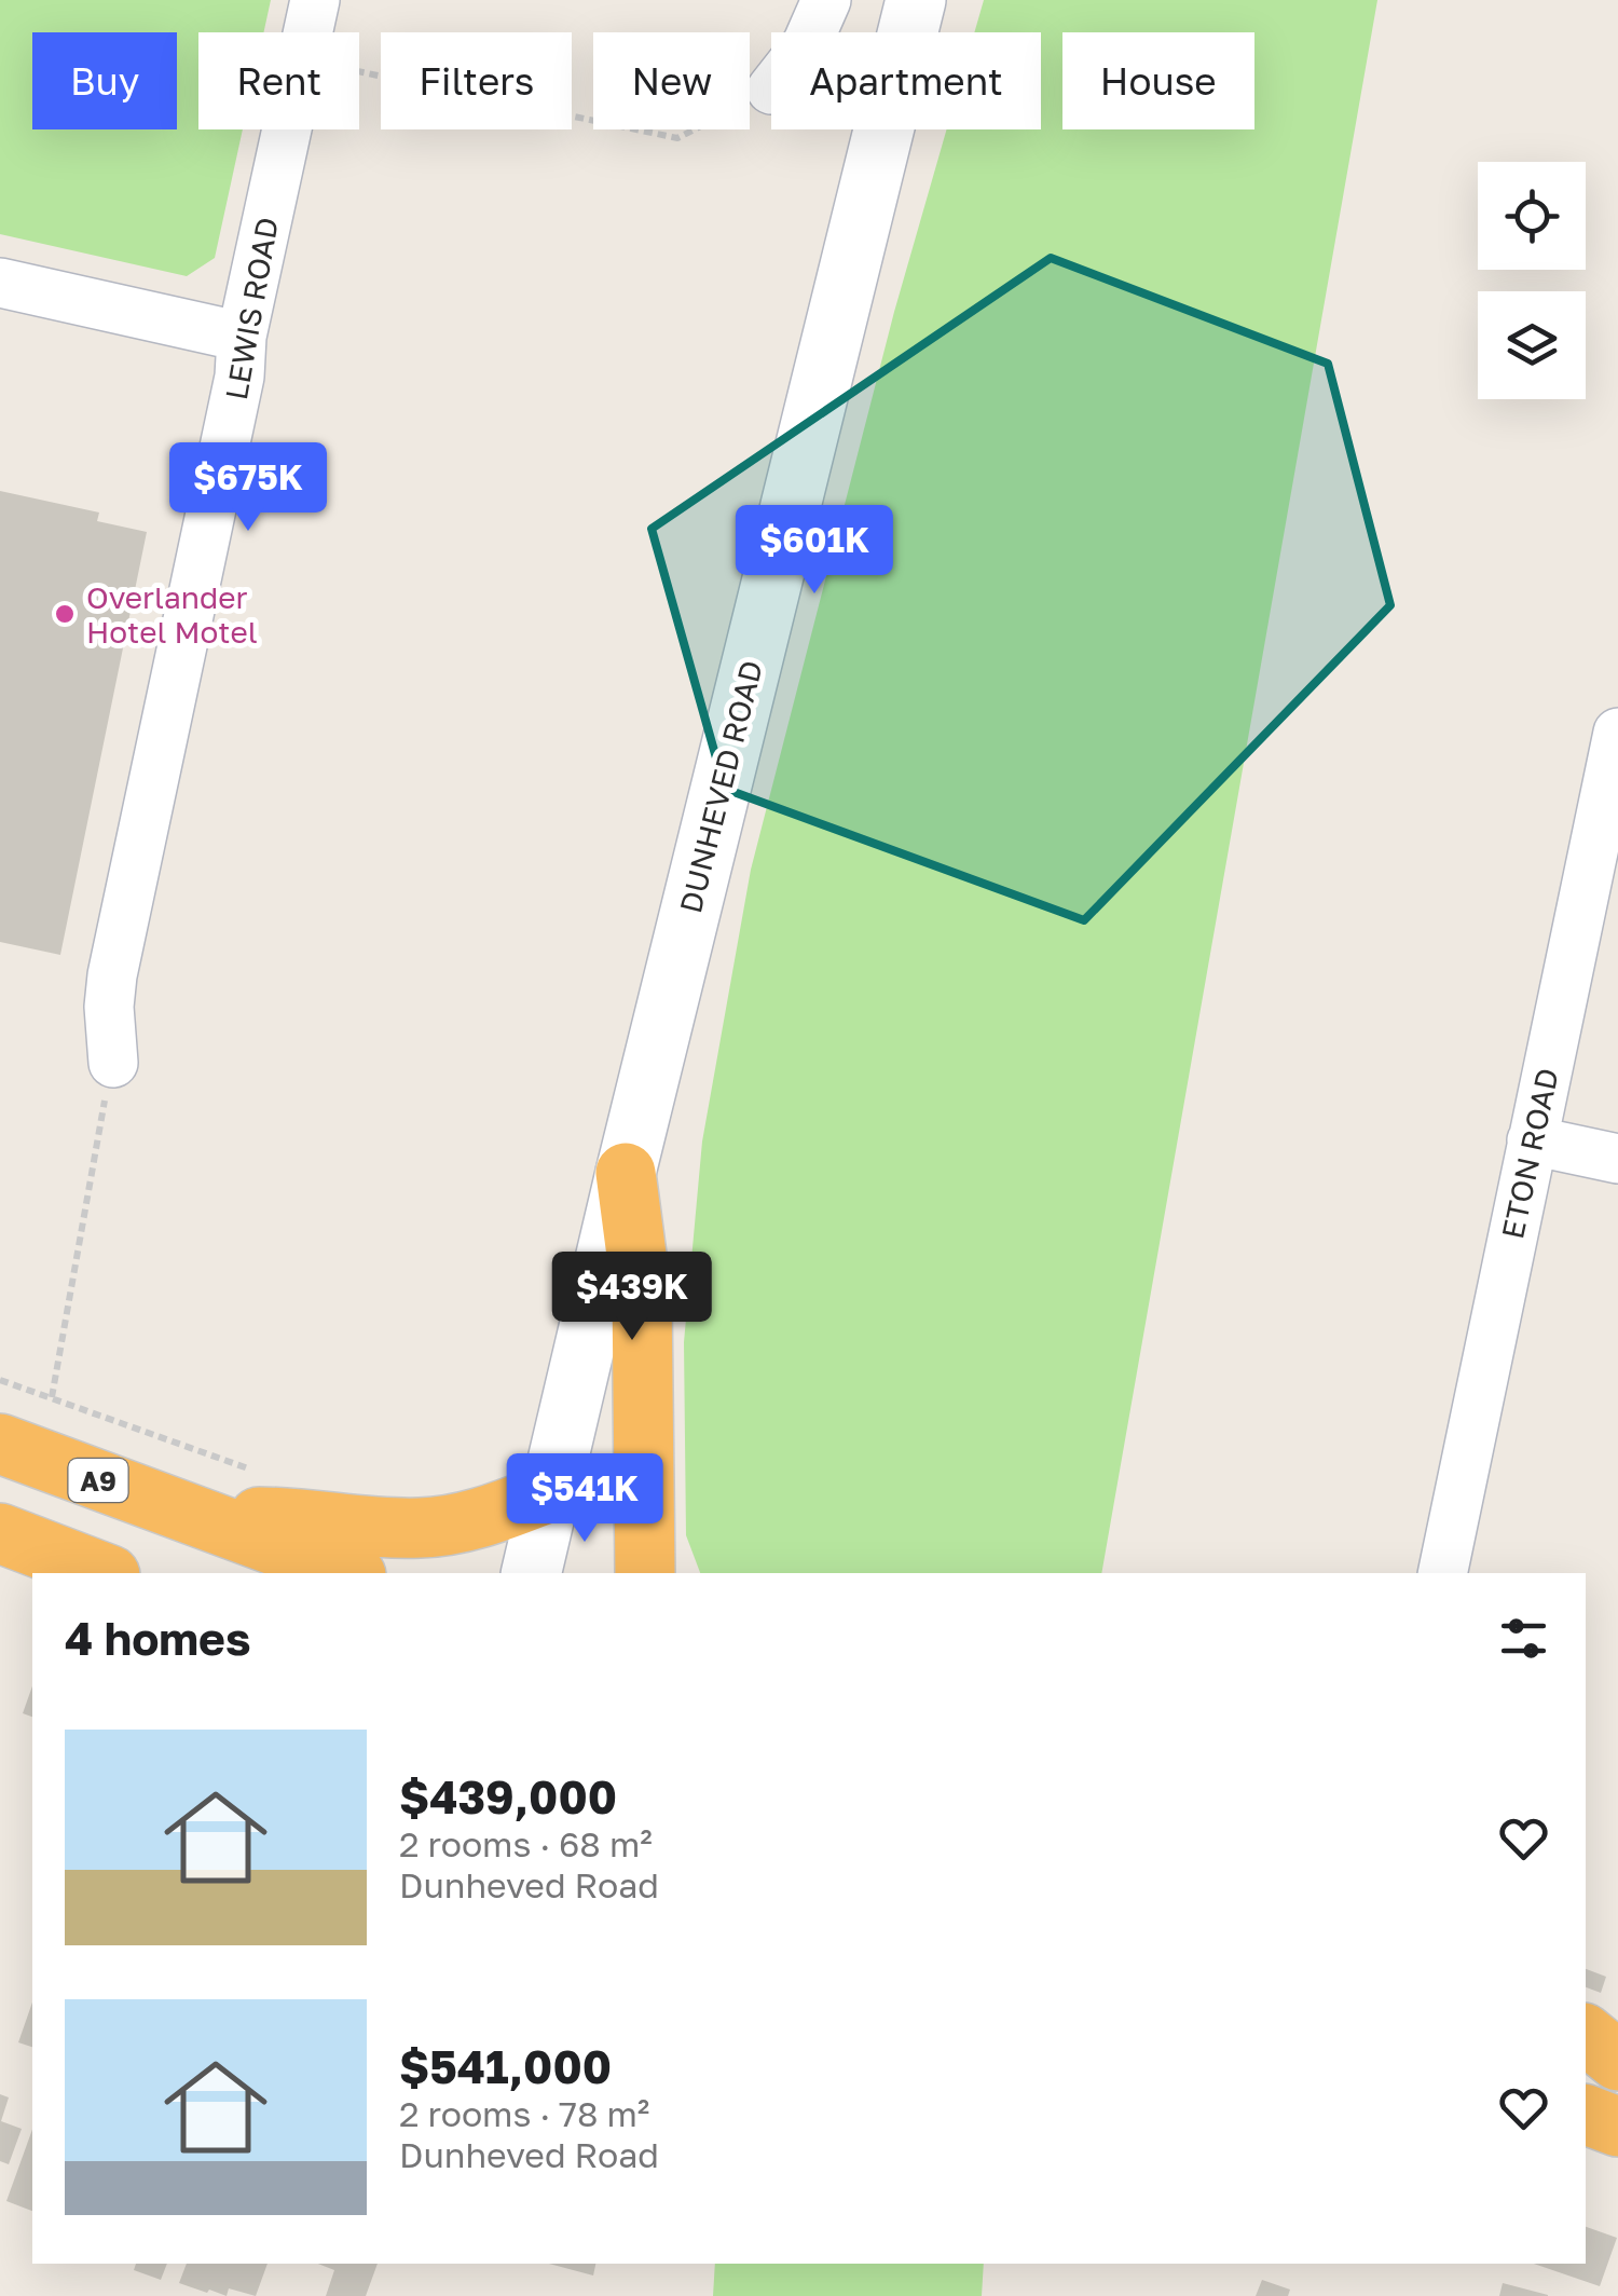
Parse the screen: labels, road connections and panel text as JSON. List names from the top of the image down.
{
  "streets": {
    "highway": ["A9"],
    "main road": ["DUNHEVED ROAD"],
    "street": ["LEWIS ROAD", "ETON ROAD"]
  },
  "places": ["Overlander Hotel Motel"],
  "page": {
    "chip": [
      "Buy",
      "Rent",
      "Filters",
      "New",
      "Apartment",
      "House"
    ],
    "price": [
      "$675K",
      "$601K",
      "$439K",
      "$541K"
    ],
    "heading": "4 homes",
    "list": [
      {
        "name": "$439,000",
        "note": "2 rooms · 68 m² · Dunheved Road"
      },
      {
        "name": "$541,000",
        "note": "2 rooms · 78 m² · Dunheved Road"
      }
    ]
  }
}
